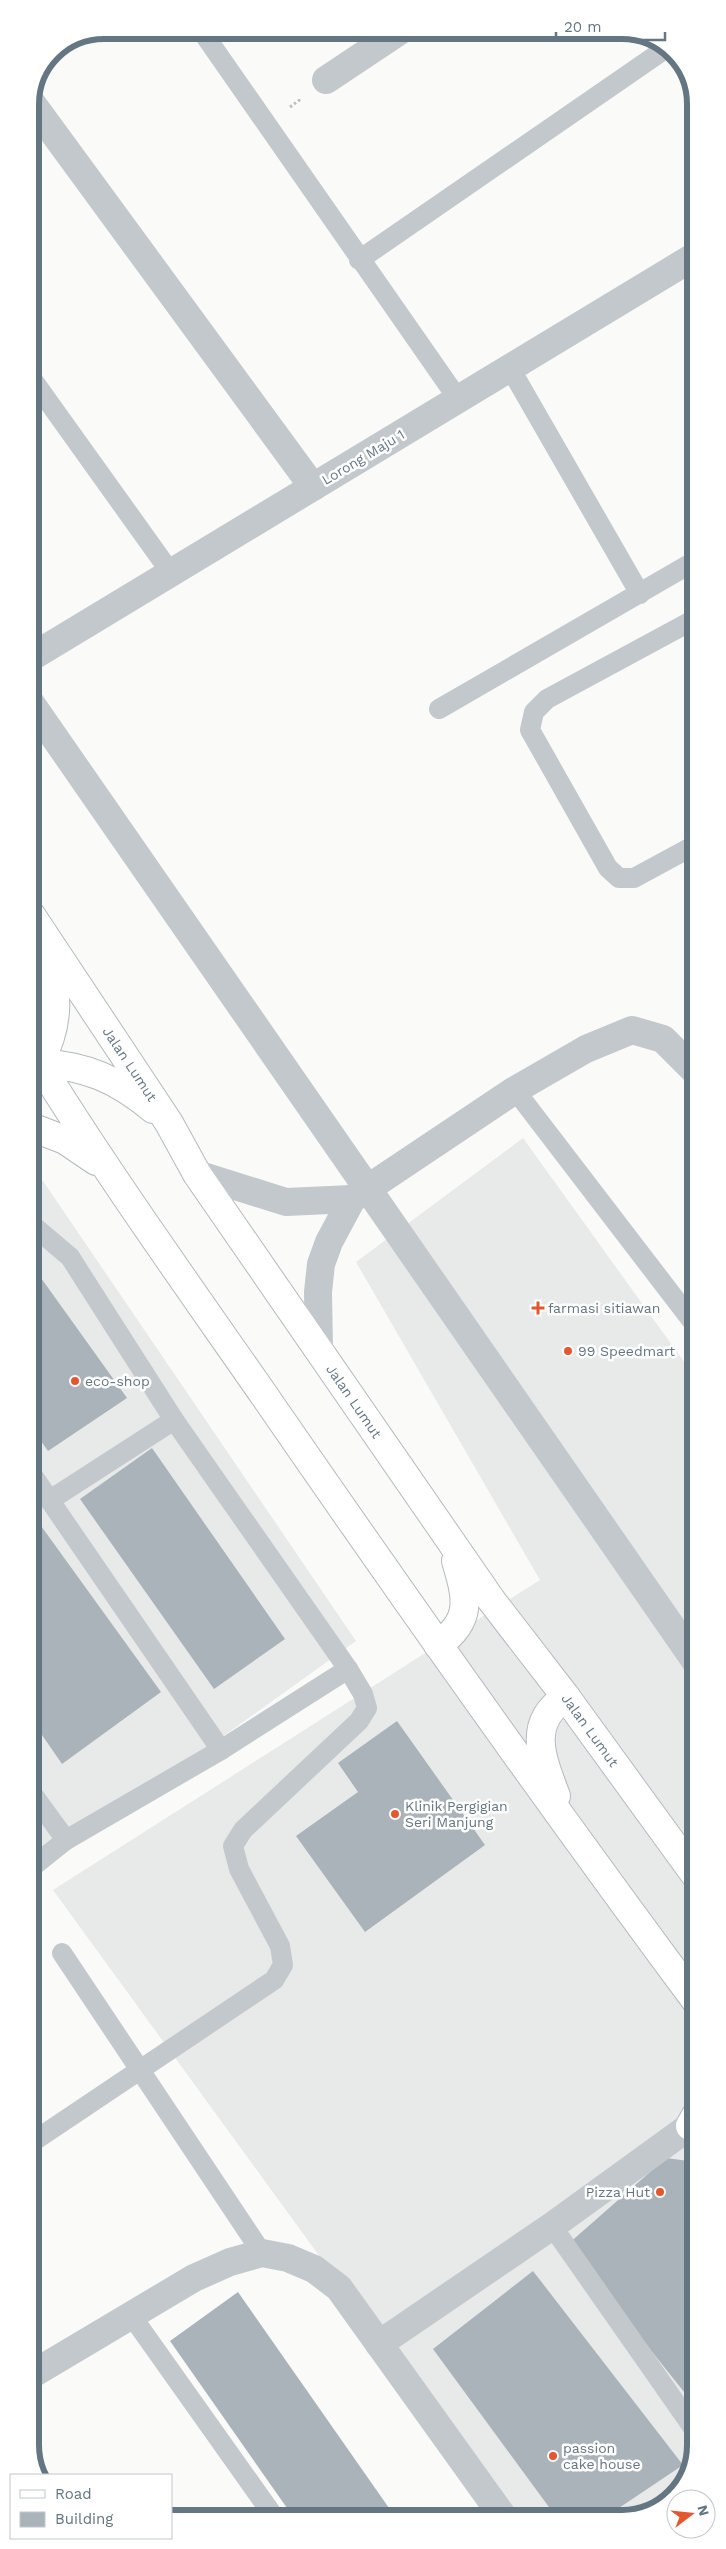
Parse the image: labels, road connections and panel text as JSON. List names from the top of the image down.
{
  "streets": {
    "main road": ["Jalan Lumut"],
    "street": ["Lorong Maju 1"]
  },
  "places": {
    "health": ["farmasi sitiawan"],
    "other": [
      "99 Speedmart",
      "eco-shop",
      "Klinik Pergigian Seri Manjung",
      "Pizza Hut",
      "passion cake house"
    ]
  },
  "legend": ["Road", "Building"],
  "scale_bar": "20 m",
  "north": "right"
}
